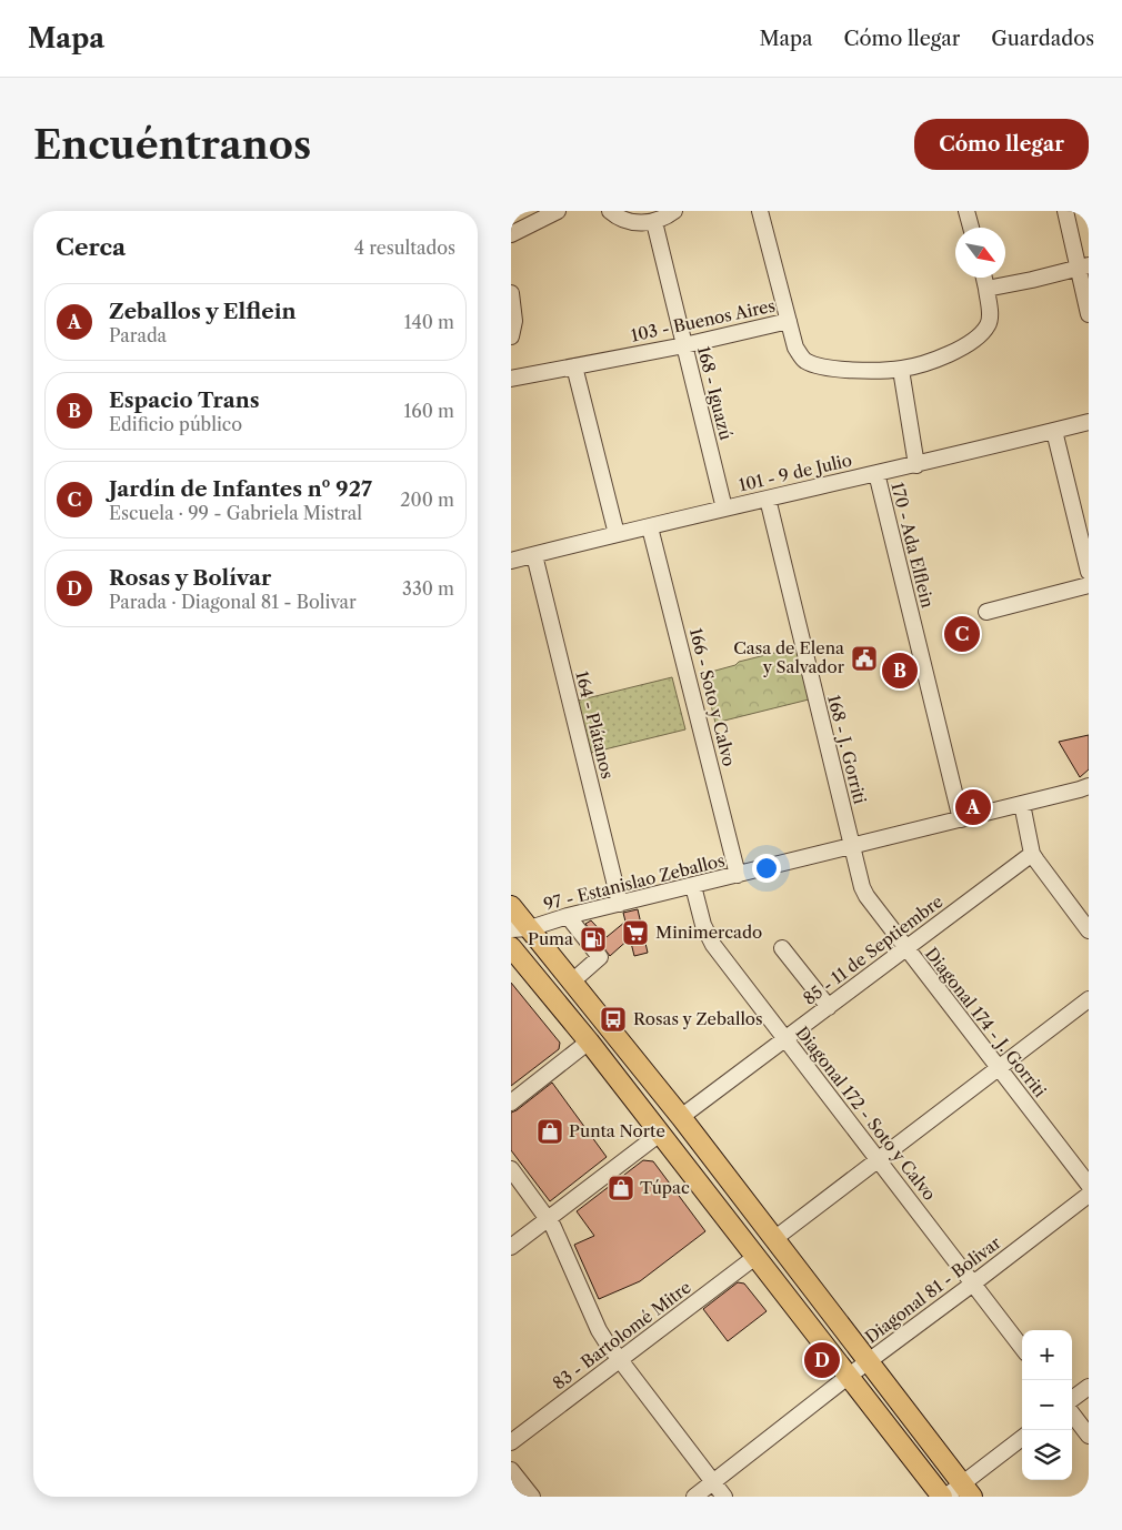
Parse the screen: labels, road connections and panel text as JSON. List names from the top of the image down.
{
  "streets": {
    "street": [
      "103 - Buenos Aires",
      "168 - Iguazú",
      "101 - 9 de Julio",
      "170 - Ada Elflein",
      "166 - Soto y Calvo",
      "164 - Plátanos",
      "168 - J. Gorriti",
      "97 - Estanislao Zeballos",
      "85 - 11 de Septiembre",
      "Diagonal 174 - J. Gorriti",
      "Diagonal 172 - Soto y Calvo",
      "Diagonal 81 - Bolivar",
      "83 - Bartolomé Mitre"
    ]
  },
  "crossings": [
    ["103 - Buenos Aires", "168 - Iguazú"],
    ["168 - Iguazú", "101 - 9 de Julio"],
    ["101 - 9 de Julio", "170 - Ada Elflein"],
    ["101 - 9 de Julio", "166 - Soto y Calvo"],
    ["101 - 9 de Julio", "164 - Plátanos"],
    ["101 - 9 de Julio", "168 - J. Gorriti"],
    ["170 - Ada Elflein", "97 - Estanislao Zeballos"],
    ["166 - Soto y Calvo", "97 - Estanislao Zeballos"],
    ["164 - Plátanos", "97 - Estanislao Zeballos"],
    ["168 - J. Gorriti", "97 - Estanislao Zeballos"],
    ["168 - J. Gorriti", "Diagonal 174 - J. Gorriti"],
    ["97 - Estanislao Zeballos", "Diagonal 174 - J. Gorriti"],
    ["97 - Estanislao Zeballos", "Diagonal 172 - Soto y Calvo"],
    ["85 - 11 de Septiembre", "Diagonal 174 - J. Gorriti"],
    ["85 - 11 de Septiembre", "Diagonal 172 - Soto y Calvo"],
    ["Diagonal 172 - Soto y Calvo", "Diagonal 81 - Bolivar"]
  ],
  "places": {
    "public building": ["Casa de Elena y Salvador"],
    "supermarket": ["Minimercado"],
    "fuel station": ["Puma"],
    "bus stop": ["Rosas y Zeballos"],
    "shop": ["Punta Norte", "Túpac"]
  },
  "north": "bottom right",
  "page": {
    "header": "Mapa",
    "nav": ["Mapa", "Cómo llegar", "Guardados"],
    "buttons": "Cómo llegar",
    "title": "Encuéntranos",
    "heading": ["Cerca", "4 resultados"],
    "list": [
      {
        "mark": "A",
        "name": "Zeballos y Elflein",
        "note": "Parada",
        "value": "140 m"
      },
      {
        "mark": "B",
        "name": "Espacio Trans",
        "note": "Edificio público",
        "value": "160 m"
      },
      {
        "mark": "C",
        "name": "Jardín de Infantes nº 927",
        "note": "Escuela · 99 - Gabriela Mistral",
        "value": "200 m"
      },
      {
        "mark": "D",
        "name": "Rosas y Bolívar",
        "note": "Parada · Diagonal 81 - Bolivar",
        "value": "330 m"
      }
    ],
    "pins": [
      "C",
      "B",
      "A",
      "D"
    ],
    "map_buttons": ["+", "−"]
  }
}
